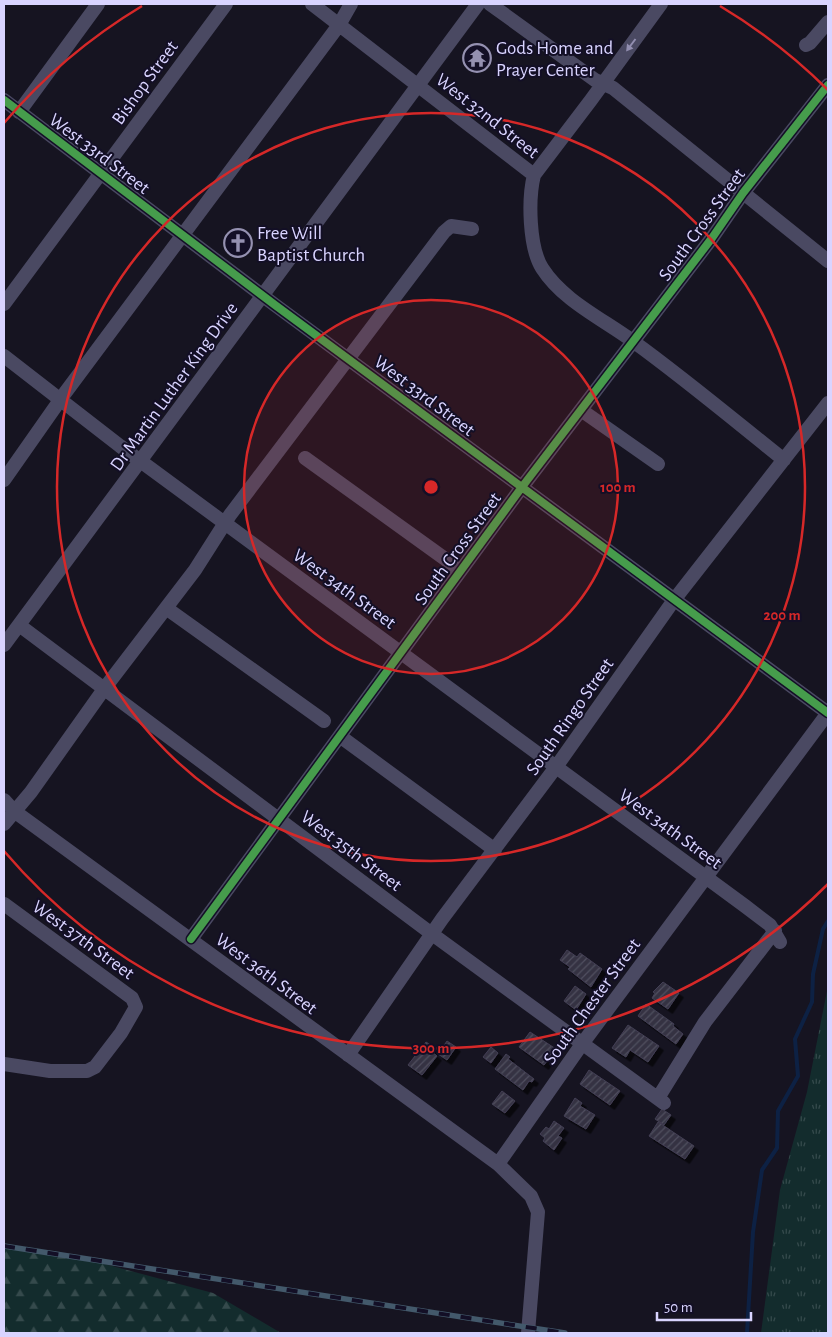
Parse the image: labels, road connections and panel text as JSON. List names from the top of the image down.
{
  "streets": {
    "street": [
      "Bishop Street",
      "West 32nd Street",
      "West 33rd Street",
      "South Cross Street",
      "Dr Martin Luther King Drive",
      "West 34th Street",
      "South Ringo Street",
      "West 35th Street",
      "West 37th Street",
      "West 36th Street",
      "South Chester Street"
    ]
  },
  "crossings": [
    ["Bishop Street", "West 33rd Street"],
    ["West 32nd Street", "South Cross Street"],
    ["West 32nd Street", "Dr Martin Luther King Drive"],
    ["West 32nd Street", "South Ringo Street"],
    ["West 33rd Street", "South Cross Street"],
    ["West 33rd Street", "Dr Martin Luther King Drive"],
    ["West 33rd Street", "South Ringo Street"],
    ["West 33rd Street", "South Chester Street"],
    ["South Cross Street", "West 34th Street"],
    ["South Cross Street", "West 35th Street"],
    ["South Cross Street", "West 36th Street"],
    ["Dr Martin Luther King Drive", "West 34th Street"],
    ["Dr Martin Luther King Drive", "West 35th Street"],
    ["West 34th Street", "South Ringo Street"],
    ["West 34th Street", "West 35th Street"],
    ["West 34th Street", "South Chester Street"],
    ["South Ringo Street", "West 35th Street"],
    ["South Ringo Street", "West 36th Street"],
    ["West 35th Street", "South Chester Street"],
    ["West 36th Street", "South Chester Street"]
  ],
  "places": {
    "temple": ["Gods Home and Prayer Center"],
    "church": ["Free Will Baptist Church"]
  },
  "scale_bar": "50 m",
  "rings": ["100 m", "200 m", "300 m"]
}
